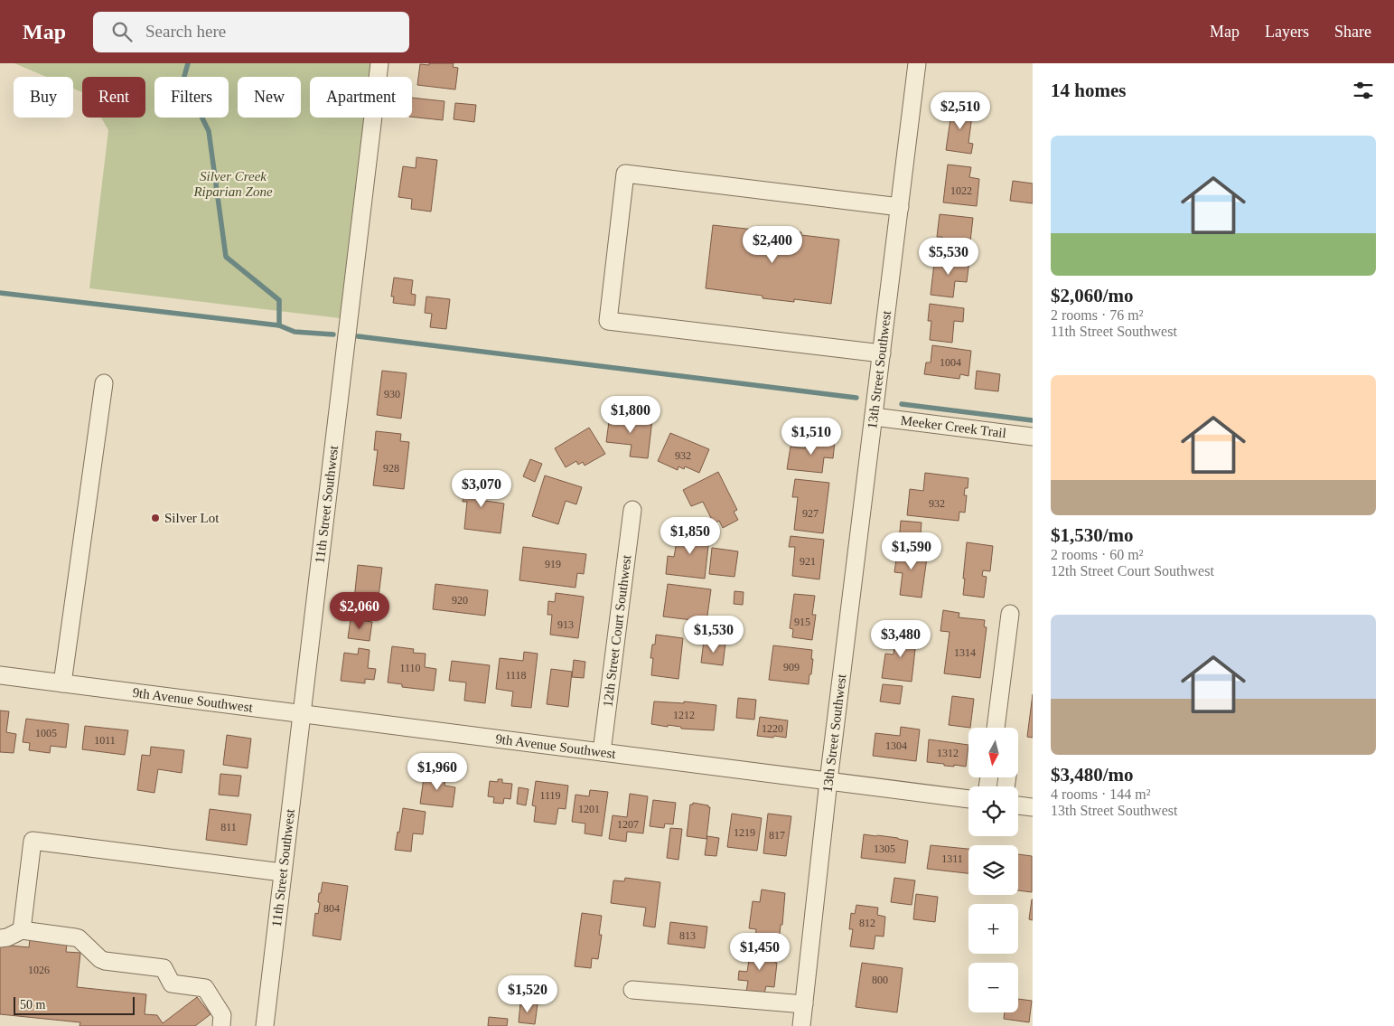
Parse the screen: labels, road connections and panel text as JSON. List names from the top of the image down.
{
  "streets": {
    "street": [
      "13th Street Southwest",
      "Meeker Creek Trail",
      "11th Street Southwest",
      "12th Street Court Southwest",
      "9th Avenue Southwest"
    ]
  },
  "crossings": [
    ["13th Street Southwest", "Meeker Creek Trail"],
    ["13th Street Southwest", "9th Avenue Southwest"],
    ["11th Street Southwest", "9th Avenue Southwest"],
    ["12th Street Court Southwest", "9th Avenue Southwest"]
  ],
  "parks": ["Silver Creek Riparian Zone"],
  "places": ["Silver Lot"],
  "house_numbers": [
    "1022",
    "1004",
    "930",
    "932",
    "928",
    "932",
    "927",
    "921",
    "919",
    "920",
    "915",
    "913",
    "1314",
    "909",
    "1110",
    "1118",
    "1212",
    "1220",
    "1005",
    "1011",
    "1304",
    "1312",
    "1119",
    "1201",
    "1207",
    "811",
    "1219",
    "817",
    "1305",
    "1311",
    "804",
    "812",
    "813",
    "1026",
    "800"
  ],
  "scale_bar": "50 m",
  "north": "bottom",
  "page": {
    "header": "Map",
    "search": "Search here",
    "nav": ["Map", "Layers", "Share"],
    "heading": "14 homes",
    "chip": [
      "Buy",
      "Rent",
      "Filters",
      "New",
      "Apartment"
    ],
    "price": [
      "$2,510",
      "$2,400",
      "$5,530",
      "$1,800",
      "$1,510",
      "$3,070",
      "$1,850",
      "$1,590",
      "$2,060",
      "$1,530",
      "$3,480",
      "$1,960",
      "$1,450",
      "$1,520"
    ],
    "list": [
      {
        "name": "$2,060/mo",
        "note": "2 rooms · 76 m² · 11th Street Southwest"
      },
      {
        "name": "$1,530/mo",
        "note": "2 rooms · 60 m² · 12th Street Court Southwest"
      },
      {
        "name": "$3,480/mo",
        "note": "4 rooms · 144 m² · 13th Street Southwest"
      }
    ],
    "map_buttons": ["+", "−"],
    "scale": "50 m"
  }
}
